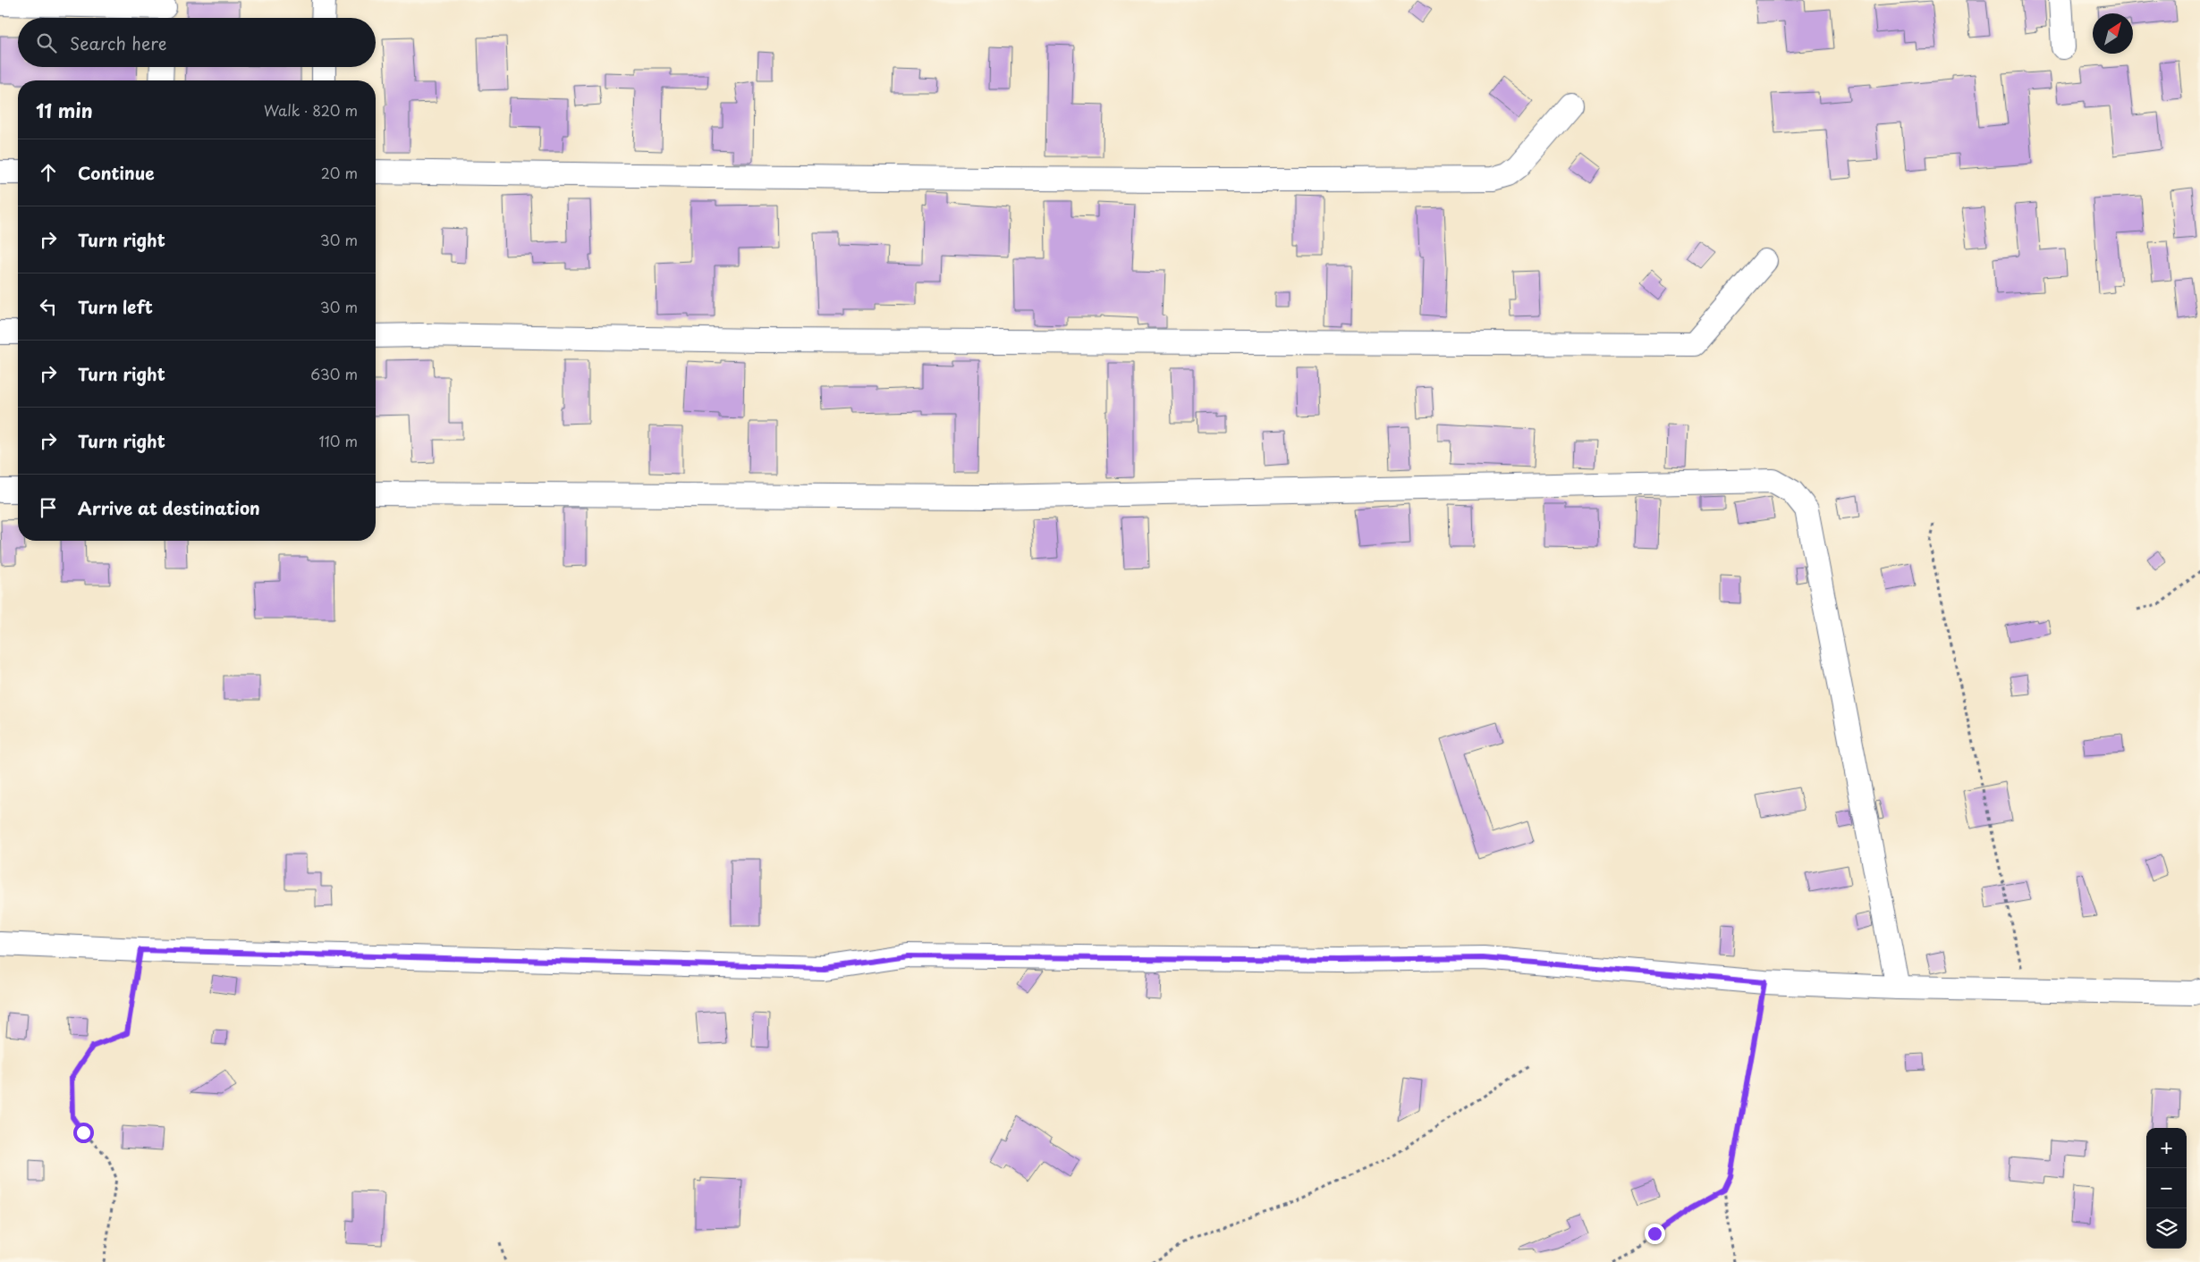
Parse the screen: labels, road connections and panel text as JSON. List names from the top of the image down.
{
  "north": "top right",
  "page": {
    "search": "Search here",
    "heading": ["11 min", "Walk · 820 m"],
    "list": [
      ["Continue", "20 m"],
      ["Turn right", "30 m"],
      ["Turn left", "30 m"],
      ["Turn right", "630 m"],
      ["Turn right", "110 m"],
      "Arrive at destination"
    ],
    "map_buttons": ["+", "−"]
  }
}
